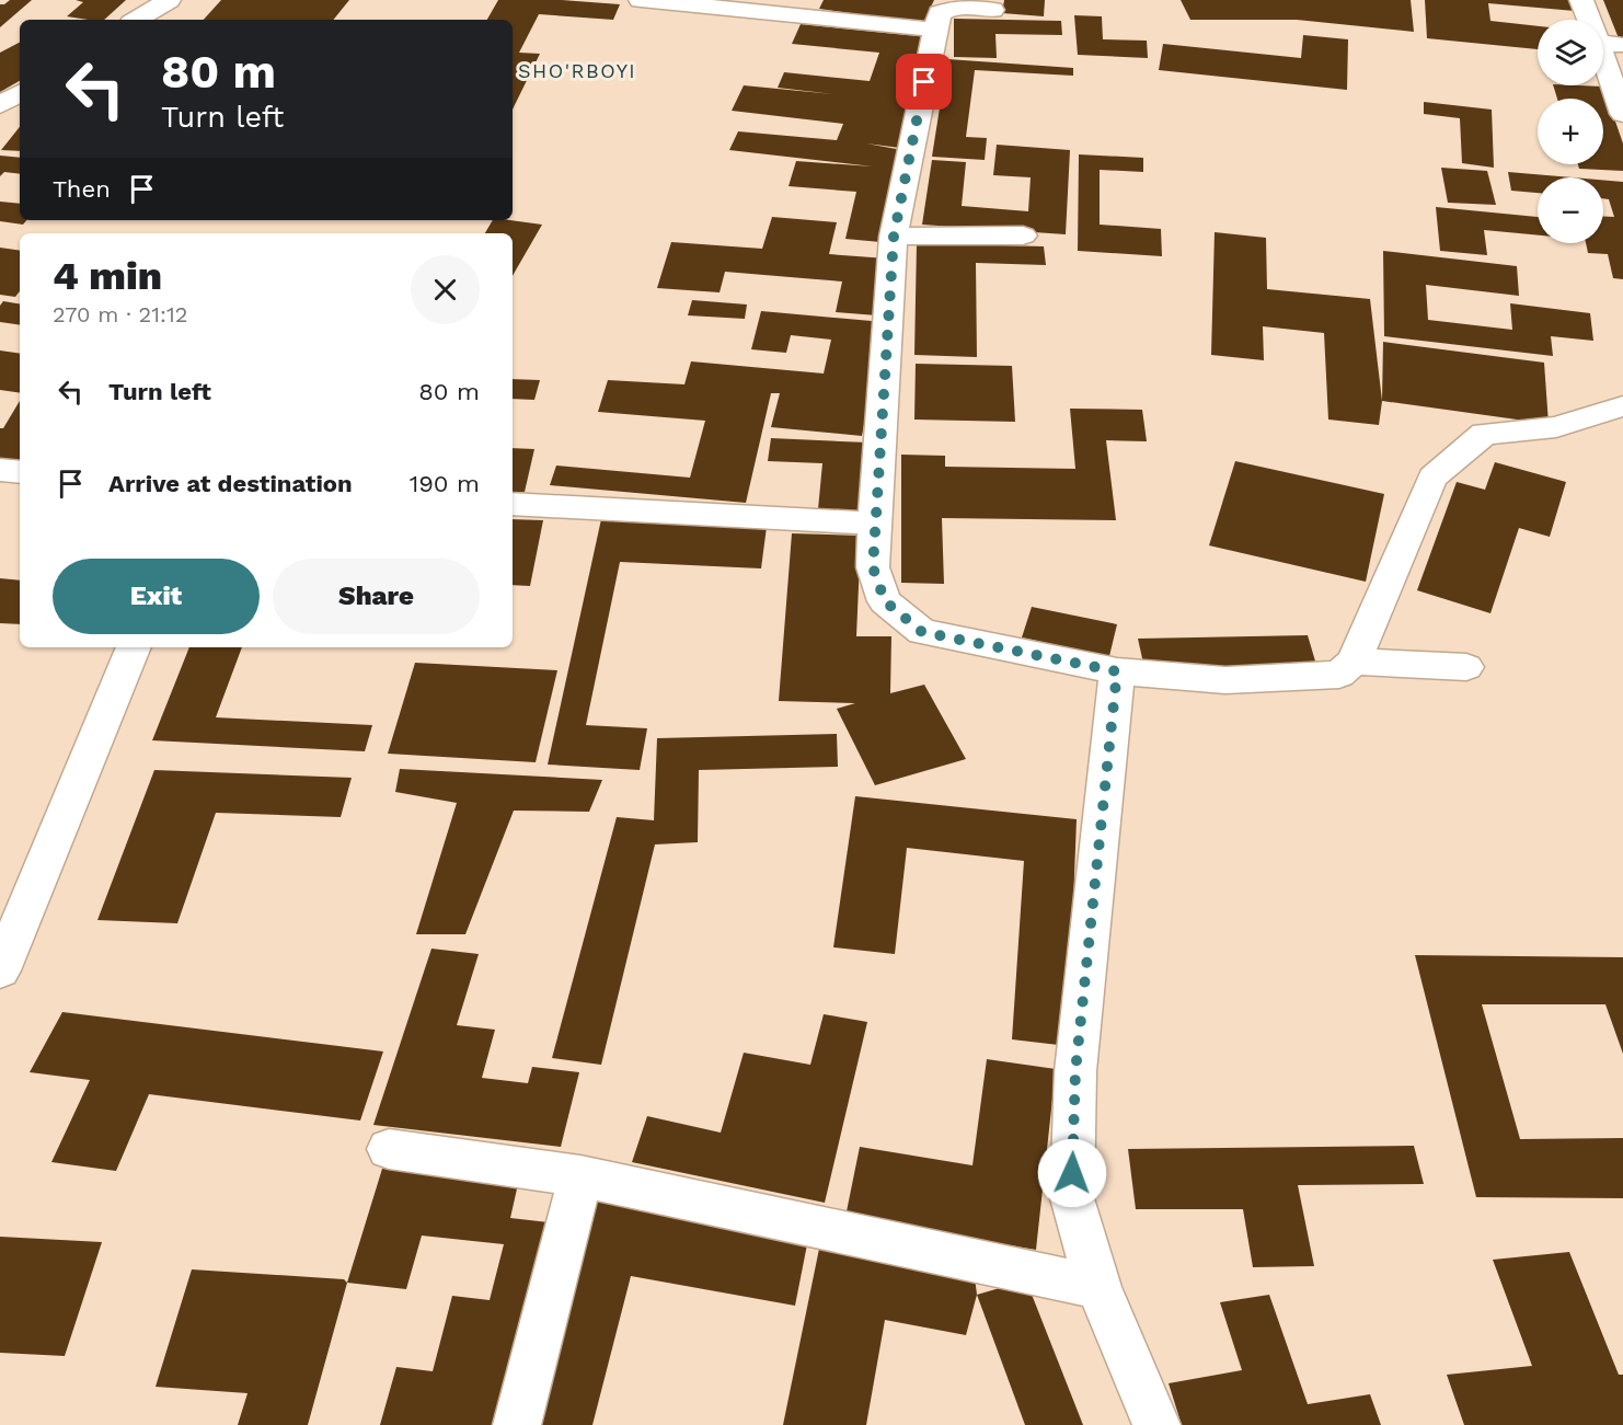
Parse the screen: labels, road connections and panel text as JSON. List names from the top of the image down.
{
  "districts": ["SHO'RBOYI"],
  "page": {
    "map_buttons": ["+", "−"],
    "turn": ["80 m", "Turn left"],
    "then": "Then",
    "heading": ["4 min", "270 m · 21:12"],
    "list": [
      {
        "name": "Turn left",
        "value": "80 m"
      },
      {
        "name": "Arrive at destination",
        "value": "190 m"
      }
    ],
    "buttons": ["Exit", "Share"]
  }
}
